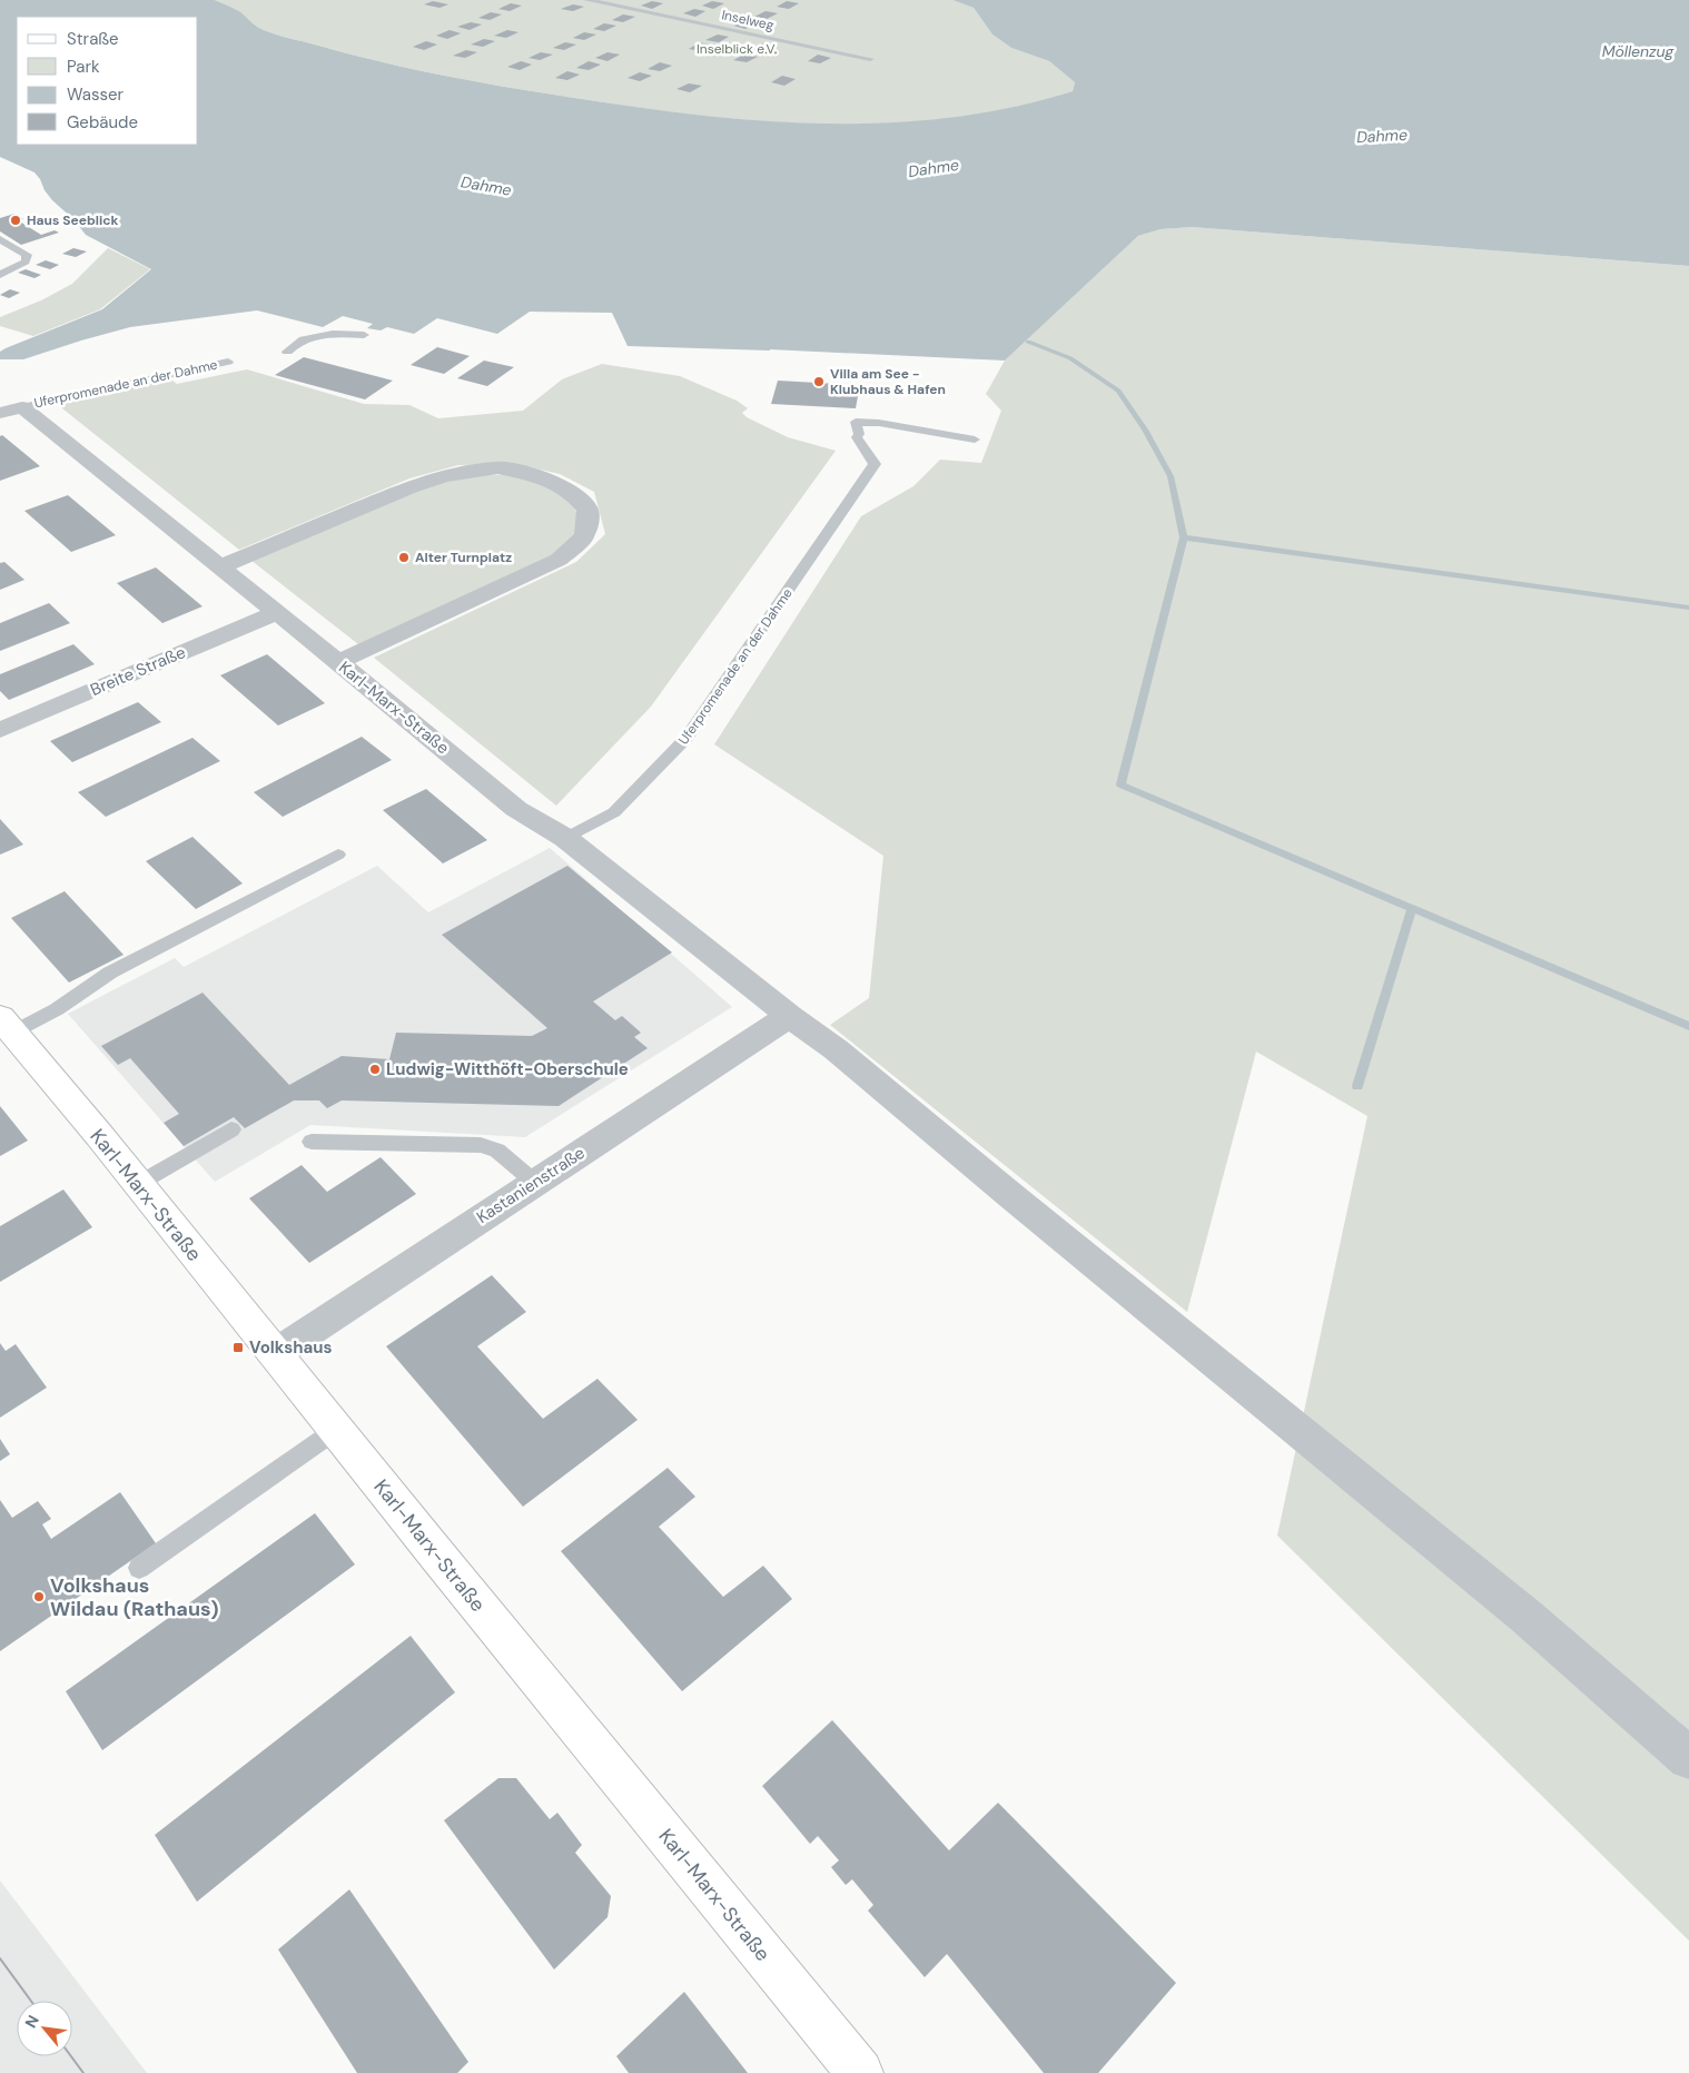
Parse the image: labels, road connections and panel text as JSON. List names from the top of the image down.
{
  "streets": {
    "main road": ["Karl-Marx-Straße"],
    "street": ["Breite Straße", "Kastanienstraße"],
    "lane": ["Inselweg", "Uferpromenade an der Dahme"]
  },
  "crossings": [
    ["Uferpromenade an der Dahme", "Karl-Marx-Straße"],
    ["Breite Straße", "Karl-Marx-Straße"],
    ["Karl-Marx-Straße", "Kastanienstraße"]
  ],
  "water": ["Möllenzug", "Dahme"],
  "parks": ["Inselblick e.V."],
  "places": {
    "other": [
      "Haus Seeblick",
      "Villa am See - Klubhaus & Hafen",
      "Alter Turnplatz",
      "Ludwig-Witthöft-Oberschule",
      "Volkshaus Wildau (Rathaus)"
    ],
    "transit": ["Volkshaus"]
  },
  "legend": [
    "Straße",
    "Park",
    "Wasser",
    "Gebäude"
  ],
  "north": "top left"
}
